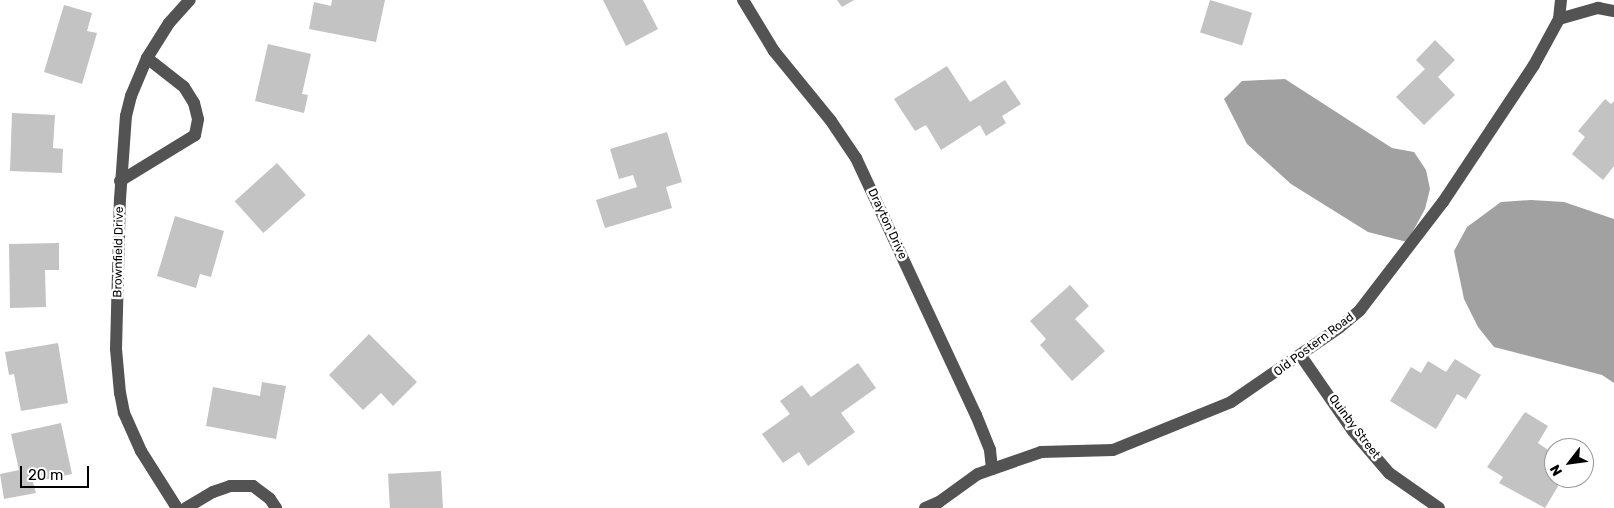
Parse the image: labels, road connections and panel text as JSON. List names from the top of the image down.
{
  "streets": {
    "street": [
      "Drayton Drive",
      "Brownfield Drive",
      "Old Postern Road",
      "Quinby Street"
    ]
  },
  "crossings": [
    ["Drayton Drive", "Old Postern Road"],
    ["Old Postern Road", "Quinby Street"]
  ],
  "scale_bar": "20 m",
  "north": "bottom left"
}
